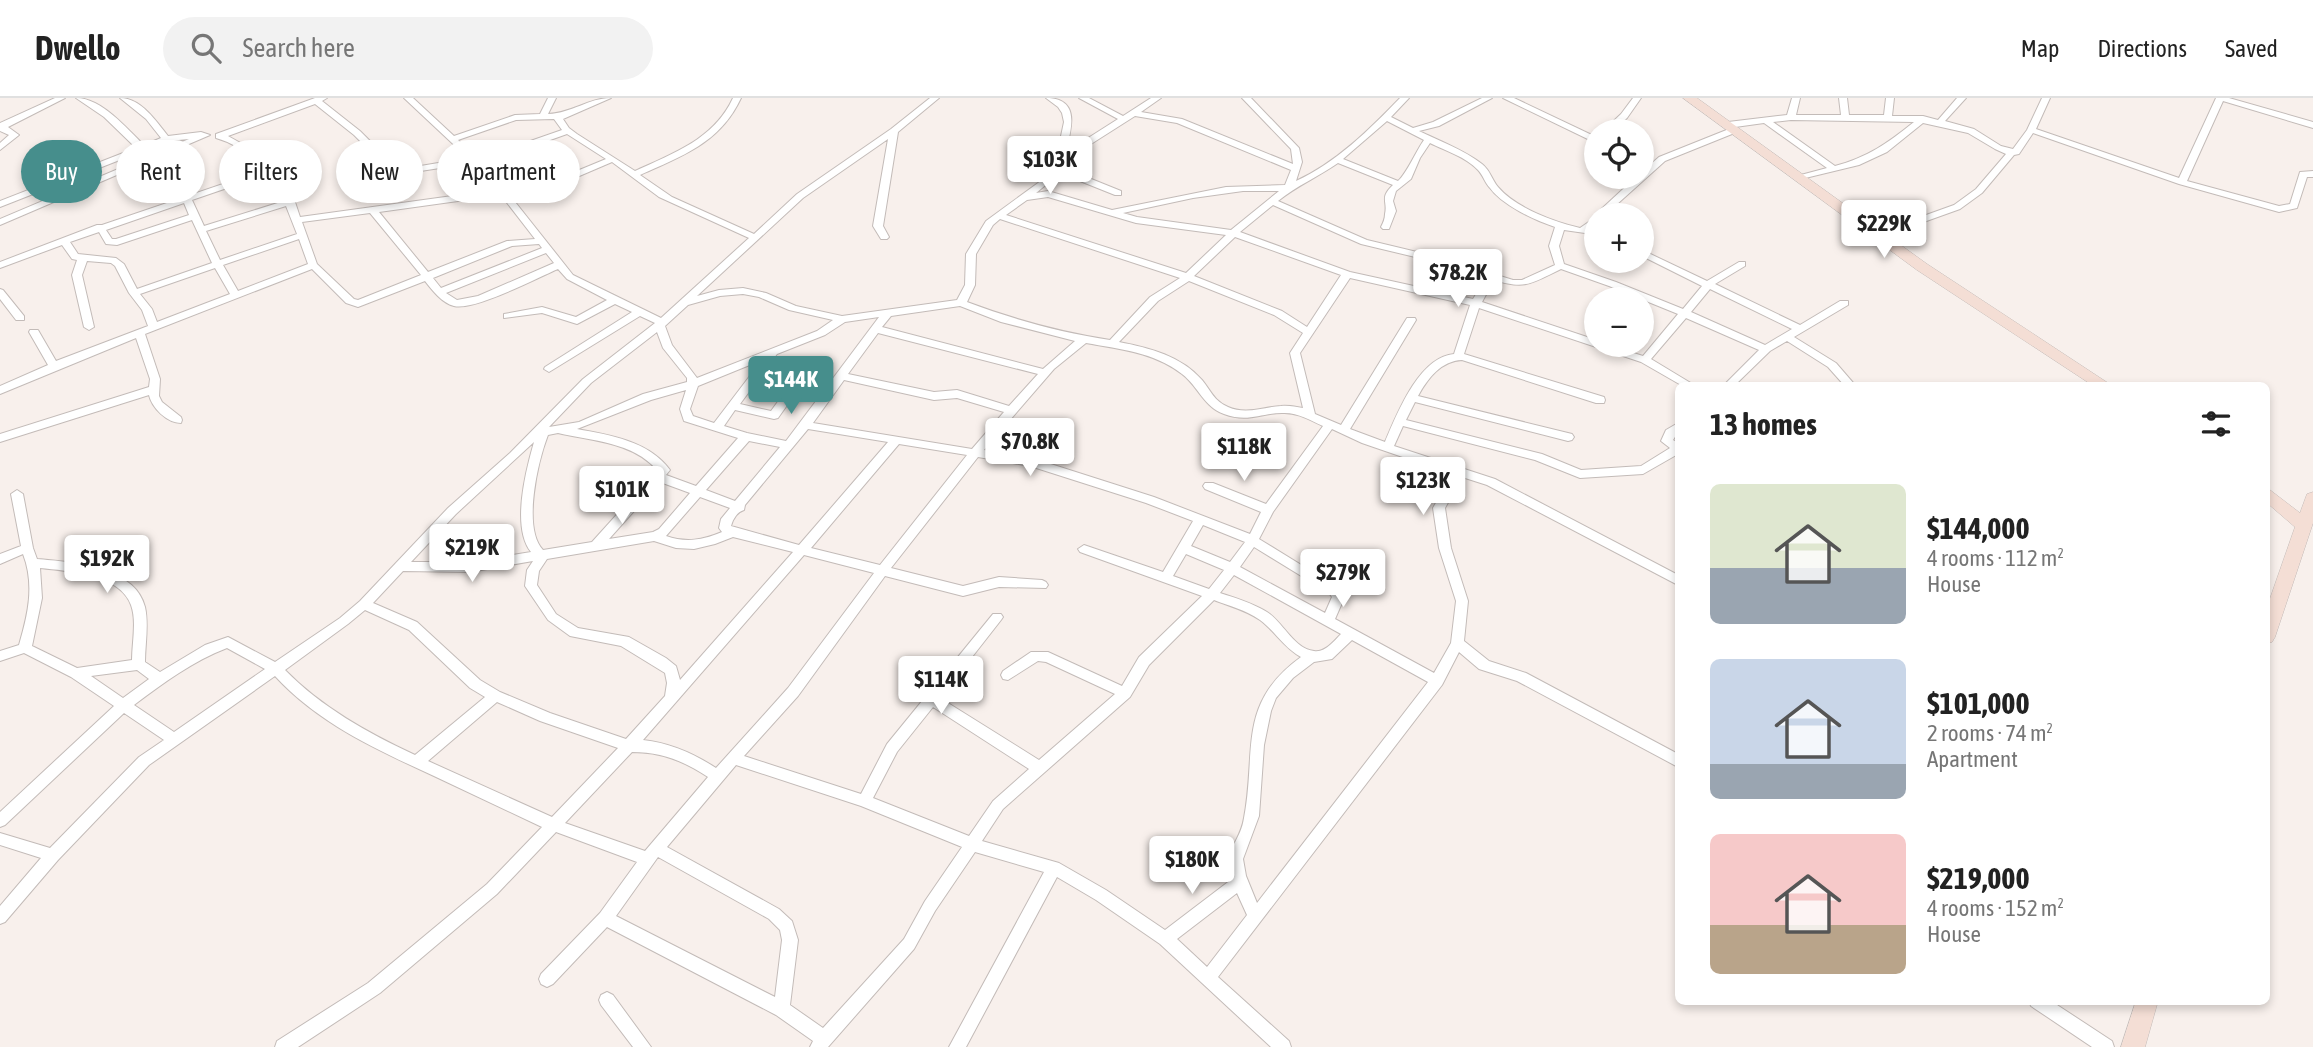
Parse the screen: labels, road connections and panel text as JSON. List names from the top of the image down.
{
  "page": {
    "header": "Dwello",
    "search": "Search here",
    "nav": ["Map", "Directions", "Saved"],
    "map_buttons": ["+", "−"],
    "price": [
      "$103K",
      "$229K",
      "$78.2K",
      "$144K",
      "$70.8K",
      "$118K",
      "$123K",
      "$101K",
      "$219K",
      "$192K",
      "$279K",
      "$114K",
      "$180K"
    ],
    "chip": [
      "Buy",
      "Rent",
      "Filters",
      "New",
      "Apartment"
    ],
    "heading": "13 homes",
    "list": [
      {
        "name": "$144,000",
        "note": "4 rooms · 112 m² · House"
      },
      {
        "name": "$101,000",
        "note": "2 rooms · 74 m² · Apartment"
      },
      {
        "name": "$219,000",
        "note": "4 rooms · 152 m² · House"
      }
    ]
  }
}
